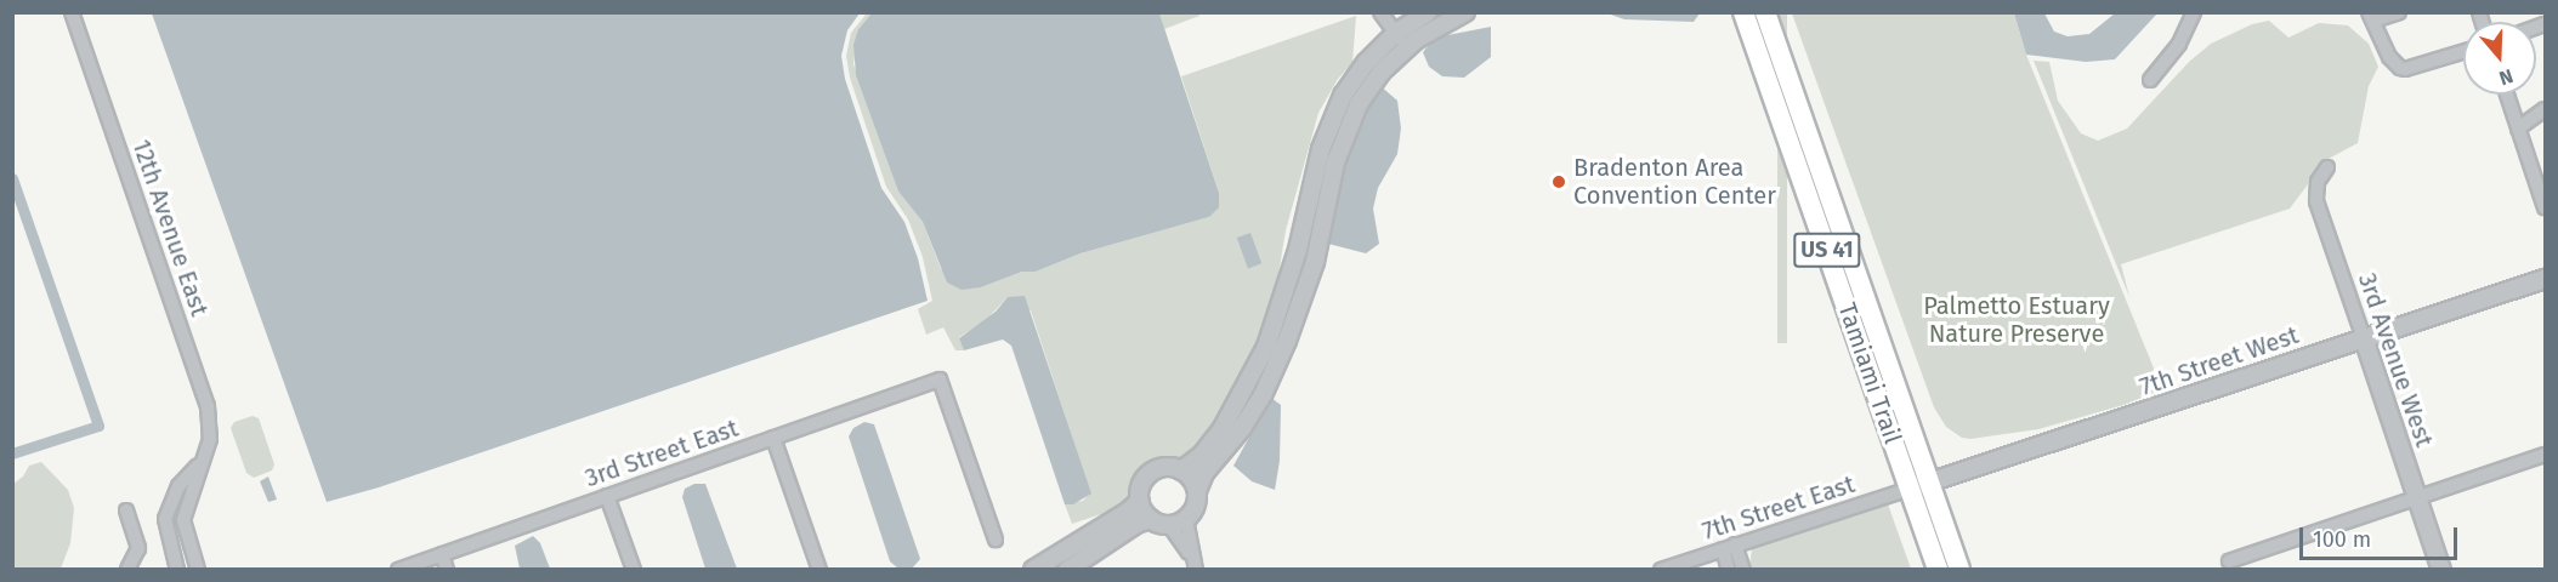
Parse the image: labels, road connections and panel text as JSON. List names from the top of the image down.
{
  "streets": {
    "highway": ["US 41", "Tamiami Trail"],
    "street": [
      "12th Avenue East",
      "3rd Avenue West",
      "7th Street West",
      "3rd Street East",
      "7th Street East"
    ]
  },
  "crossings": [
    ["3rd Avenue West", "7th Street West"],
    ["7th Street West", "Tamiami Trail"],
    ["7th Street West", "7th Street East"],
    ["Tamiami Trail", "7th Street East"]
  ],
  "parks": ["Palmetto Estuary Nature Preserve"],
  "places": ["Bradenton Area Convention Center"],
  "scale_bar": "100 m",
  "north": "bottom"
}
